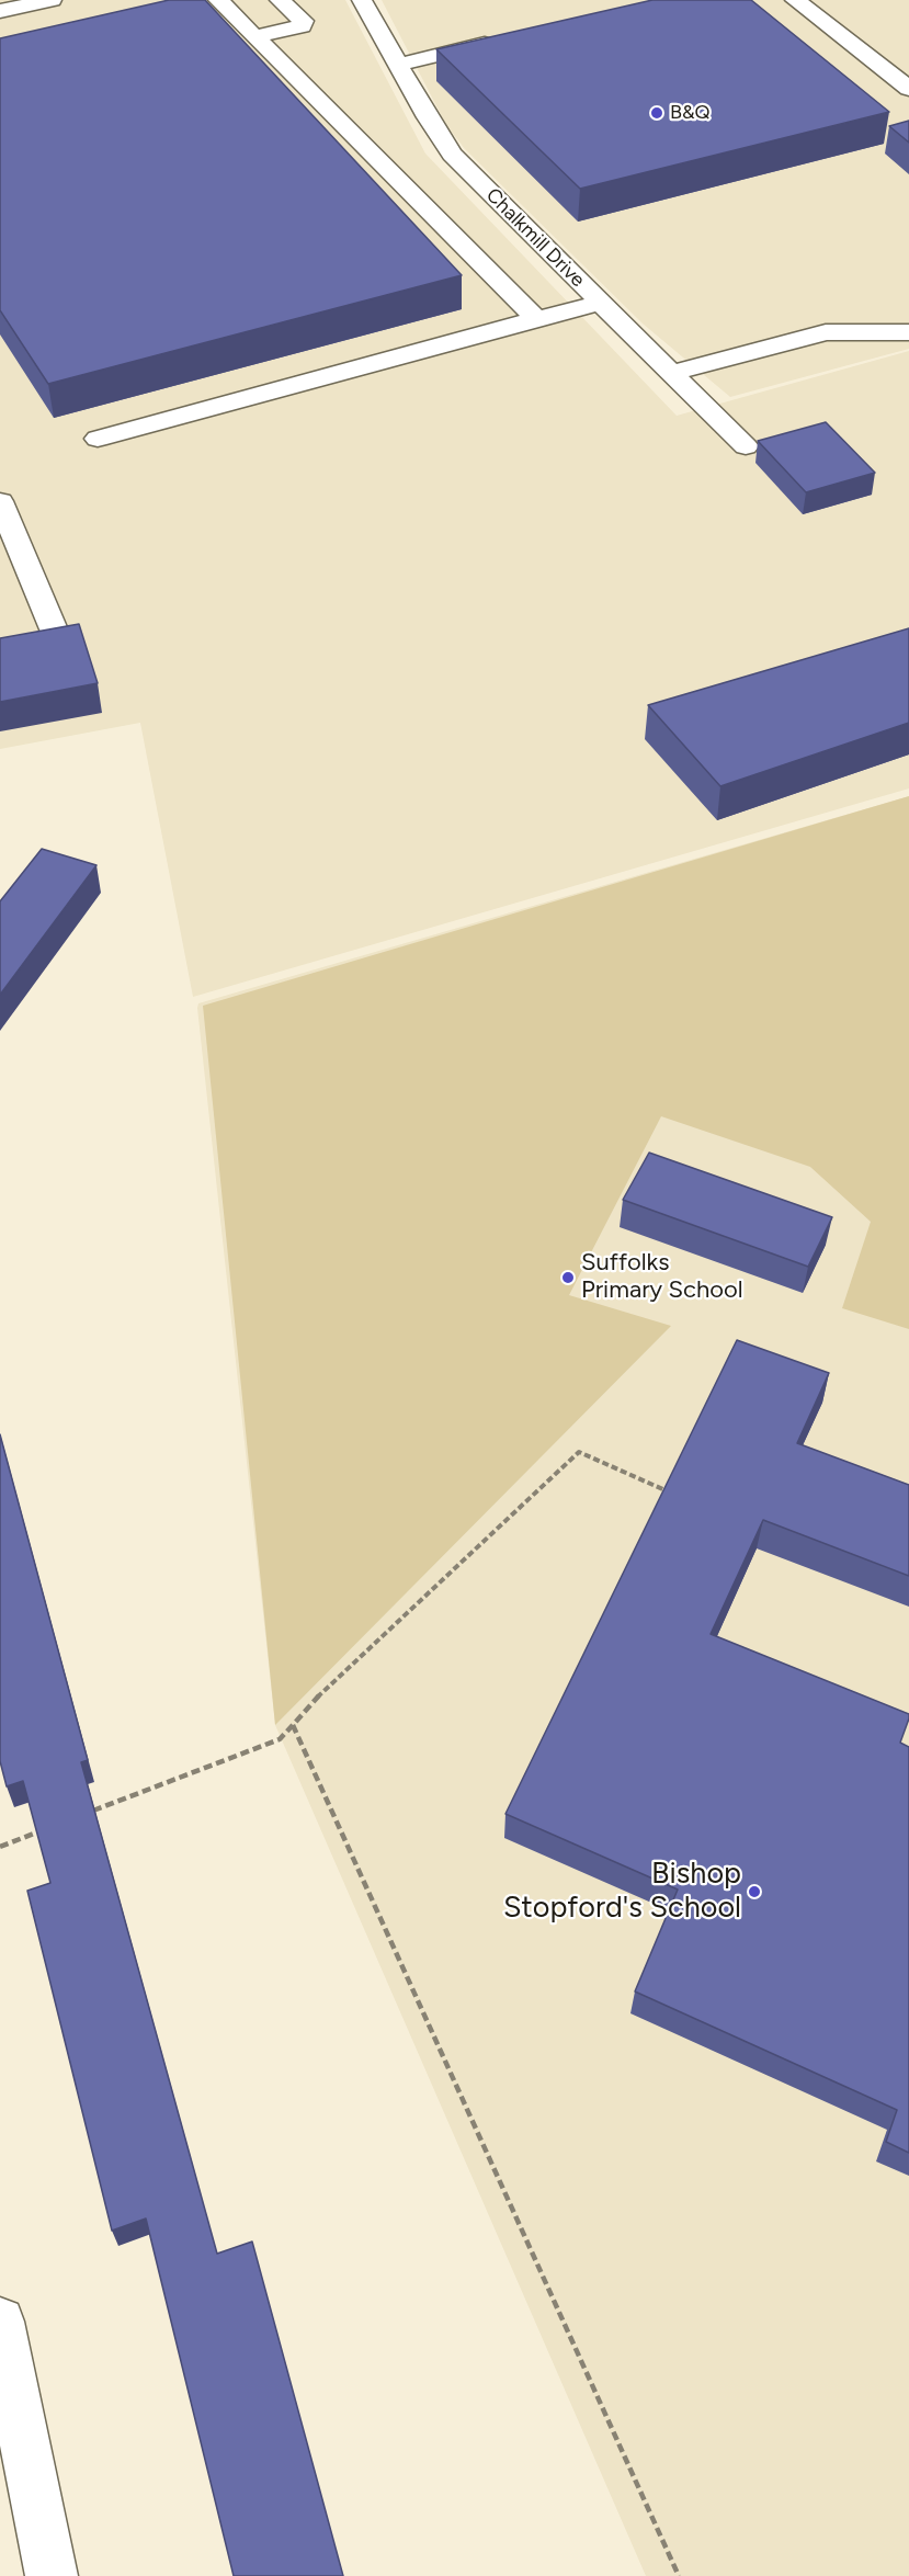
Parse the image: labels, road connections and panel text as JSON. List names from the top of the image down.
{
  "streets": {
    "street": ["Chalkmill Drive"]
  },
  "places": ["B&Q", "Suffolks Primary School", "Bishop Stopford's School"]
}
